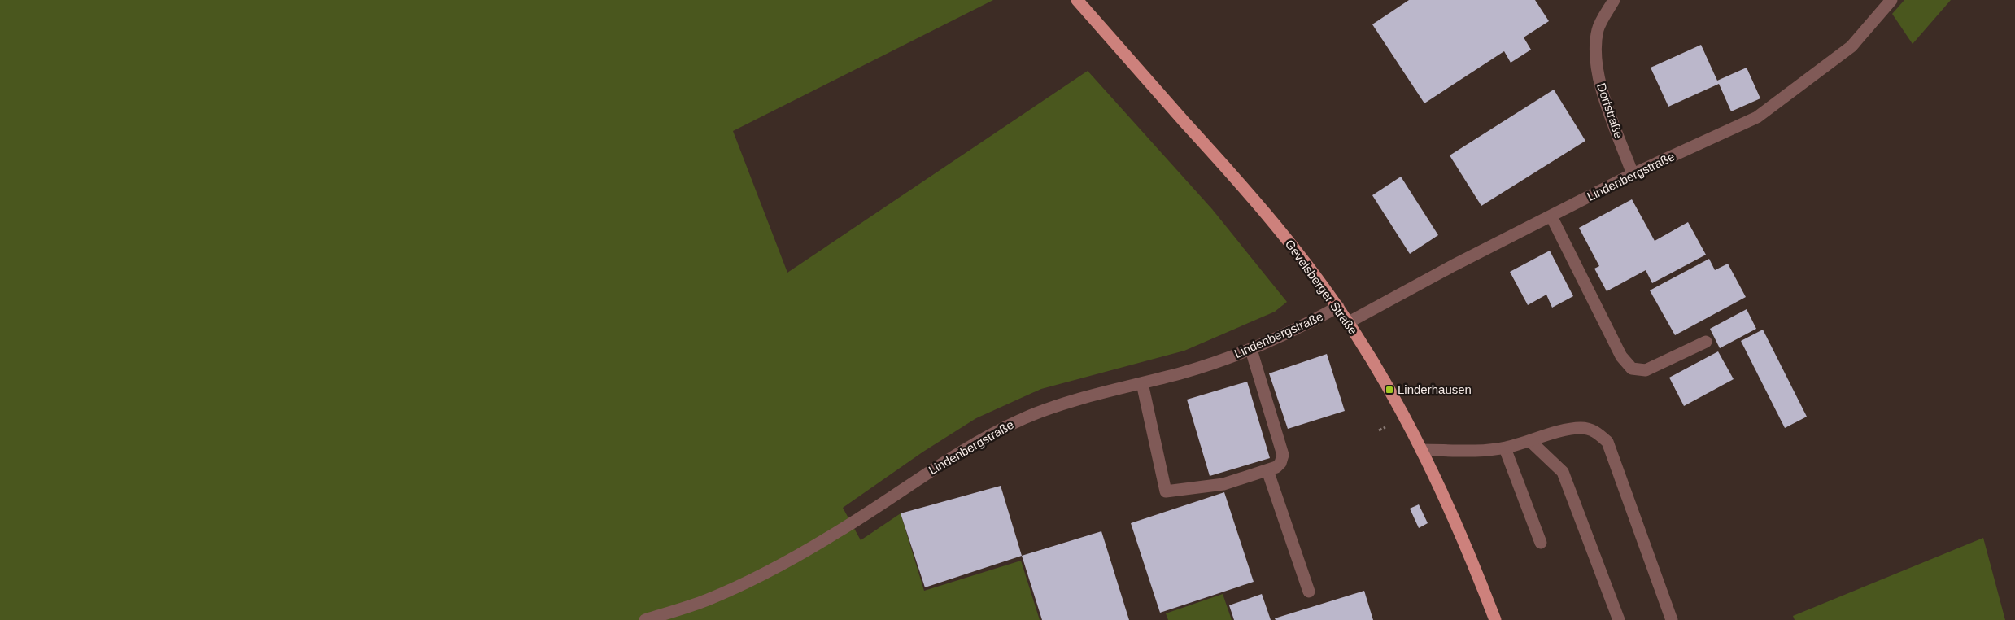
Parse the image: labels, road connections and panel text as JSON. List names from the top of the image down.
{
  "streets": {
    "main road": ["Gevelsberger Straße"],
    "street": ["Dorfstraße", "Lindenbergstraße"]
  },
  "crossings": [
    ["Dorfstraße", "Lindenbergstraße"],
    ["Lindenbergstraße", "Gevelsberger Straße"]
  ],
  "places": {
    "transit": ["Linderhausen"]
  }
}
